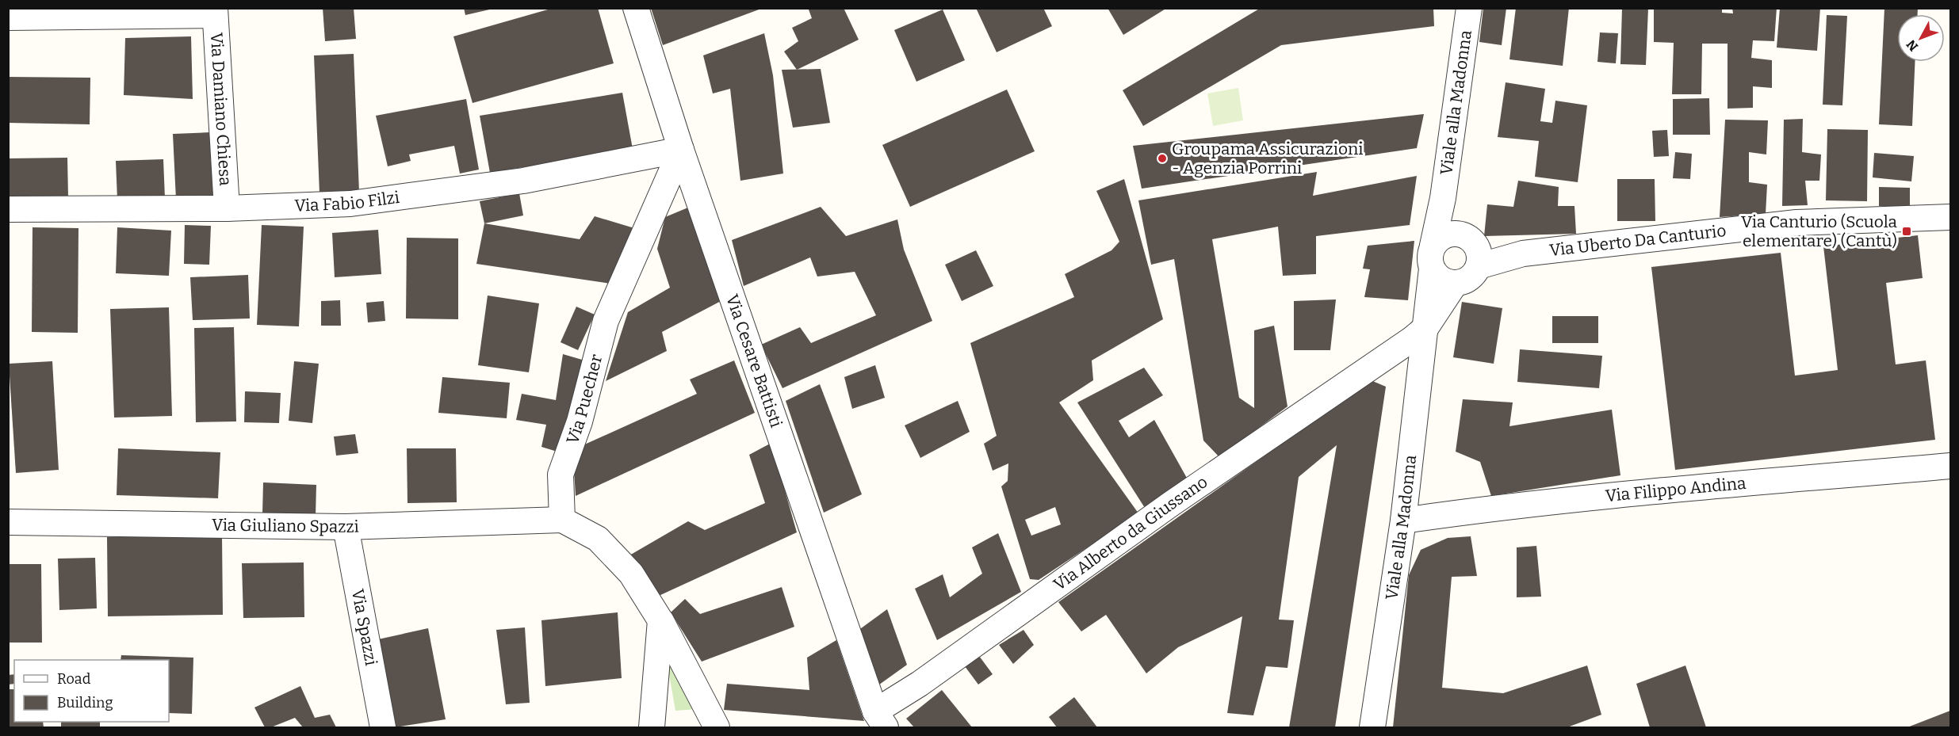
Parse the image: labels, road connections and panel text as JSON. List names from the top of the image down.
{
  "streets": {
    "street": [
      "Viale alla Madonna",
      "Via Damiano Chiesa",
      "Via Fabio Filzi",
      "Via Uberto Da Canturio",
      "Via Cesare Battisti",
      "Via Puecher",
      "Via Filippo Andina",
      "Via Giuliano Spazzi",
      "Via Alberto da Giussano",
      "Via Spazzi"
    ]
  },
  "crossings": [
    ["Viale alla Madonna", "Via Uberto Da Canturio"],
    ["Viale alla Madonna", "Via Filippo Andina"],
    ["Viale alla Madonna", "Via Alberto da Giussano"],
    ["Via Damiano Chiesa", "Via Fabio Filzi"],
    ["Via Fabio Filzi", "Via Cesare Battisti"],
    ["Via Fabio Filzi", "Via Puecher"],
    ["Via Cesare Battisti", "Via Puecher"],
    ["Via Cesare Battisti", "Via Alberto da Giussano"],
    ["Via Puecher", "Via Giuliano Spazzi"],
    ["Via Giuliano Spazzi", "Via Spazzi"]
  ],
  "places": {
    "other": ["Groupama Assicurazioni - Agenzia Porrini"],
    "transit": ["Via Canturio (Scuola elementare) (Cantù)"]
  },
  "legend": ["Road", "Building"],
  "north": "bottom left"
}
